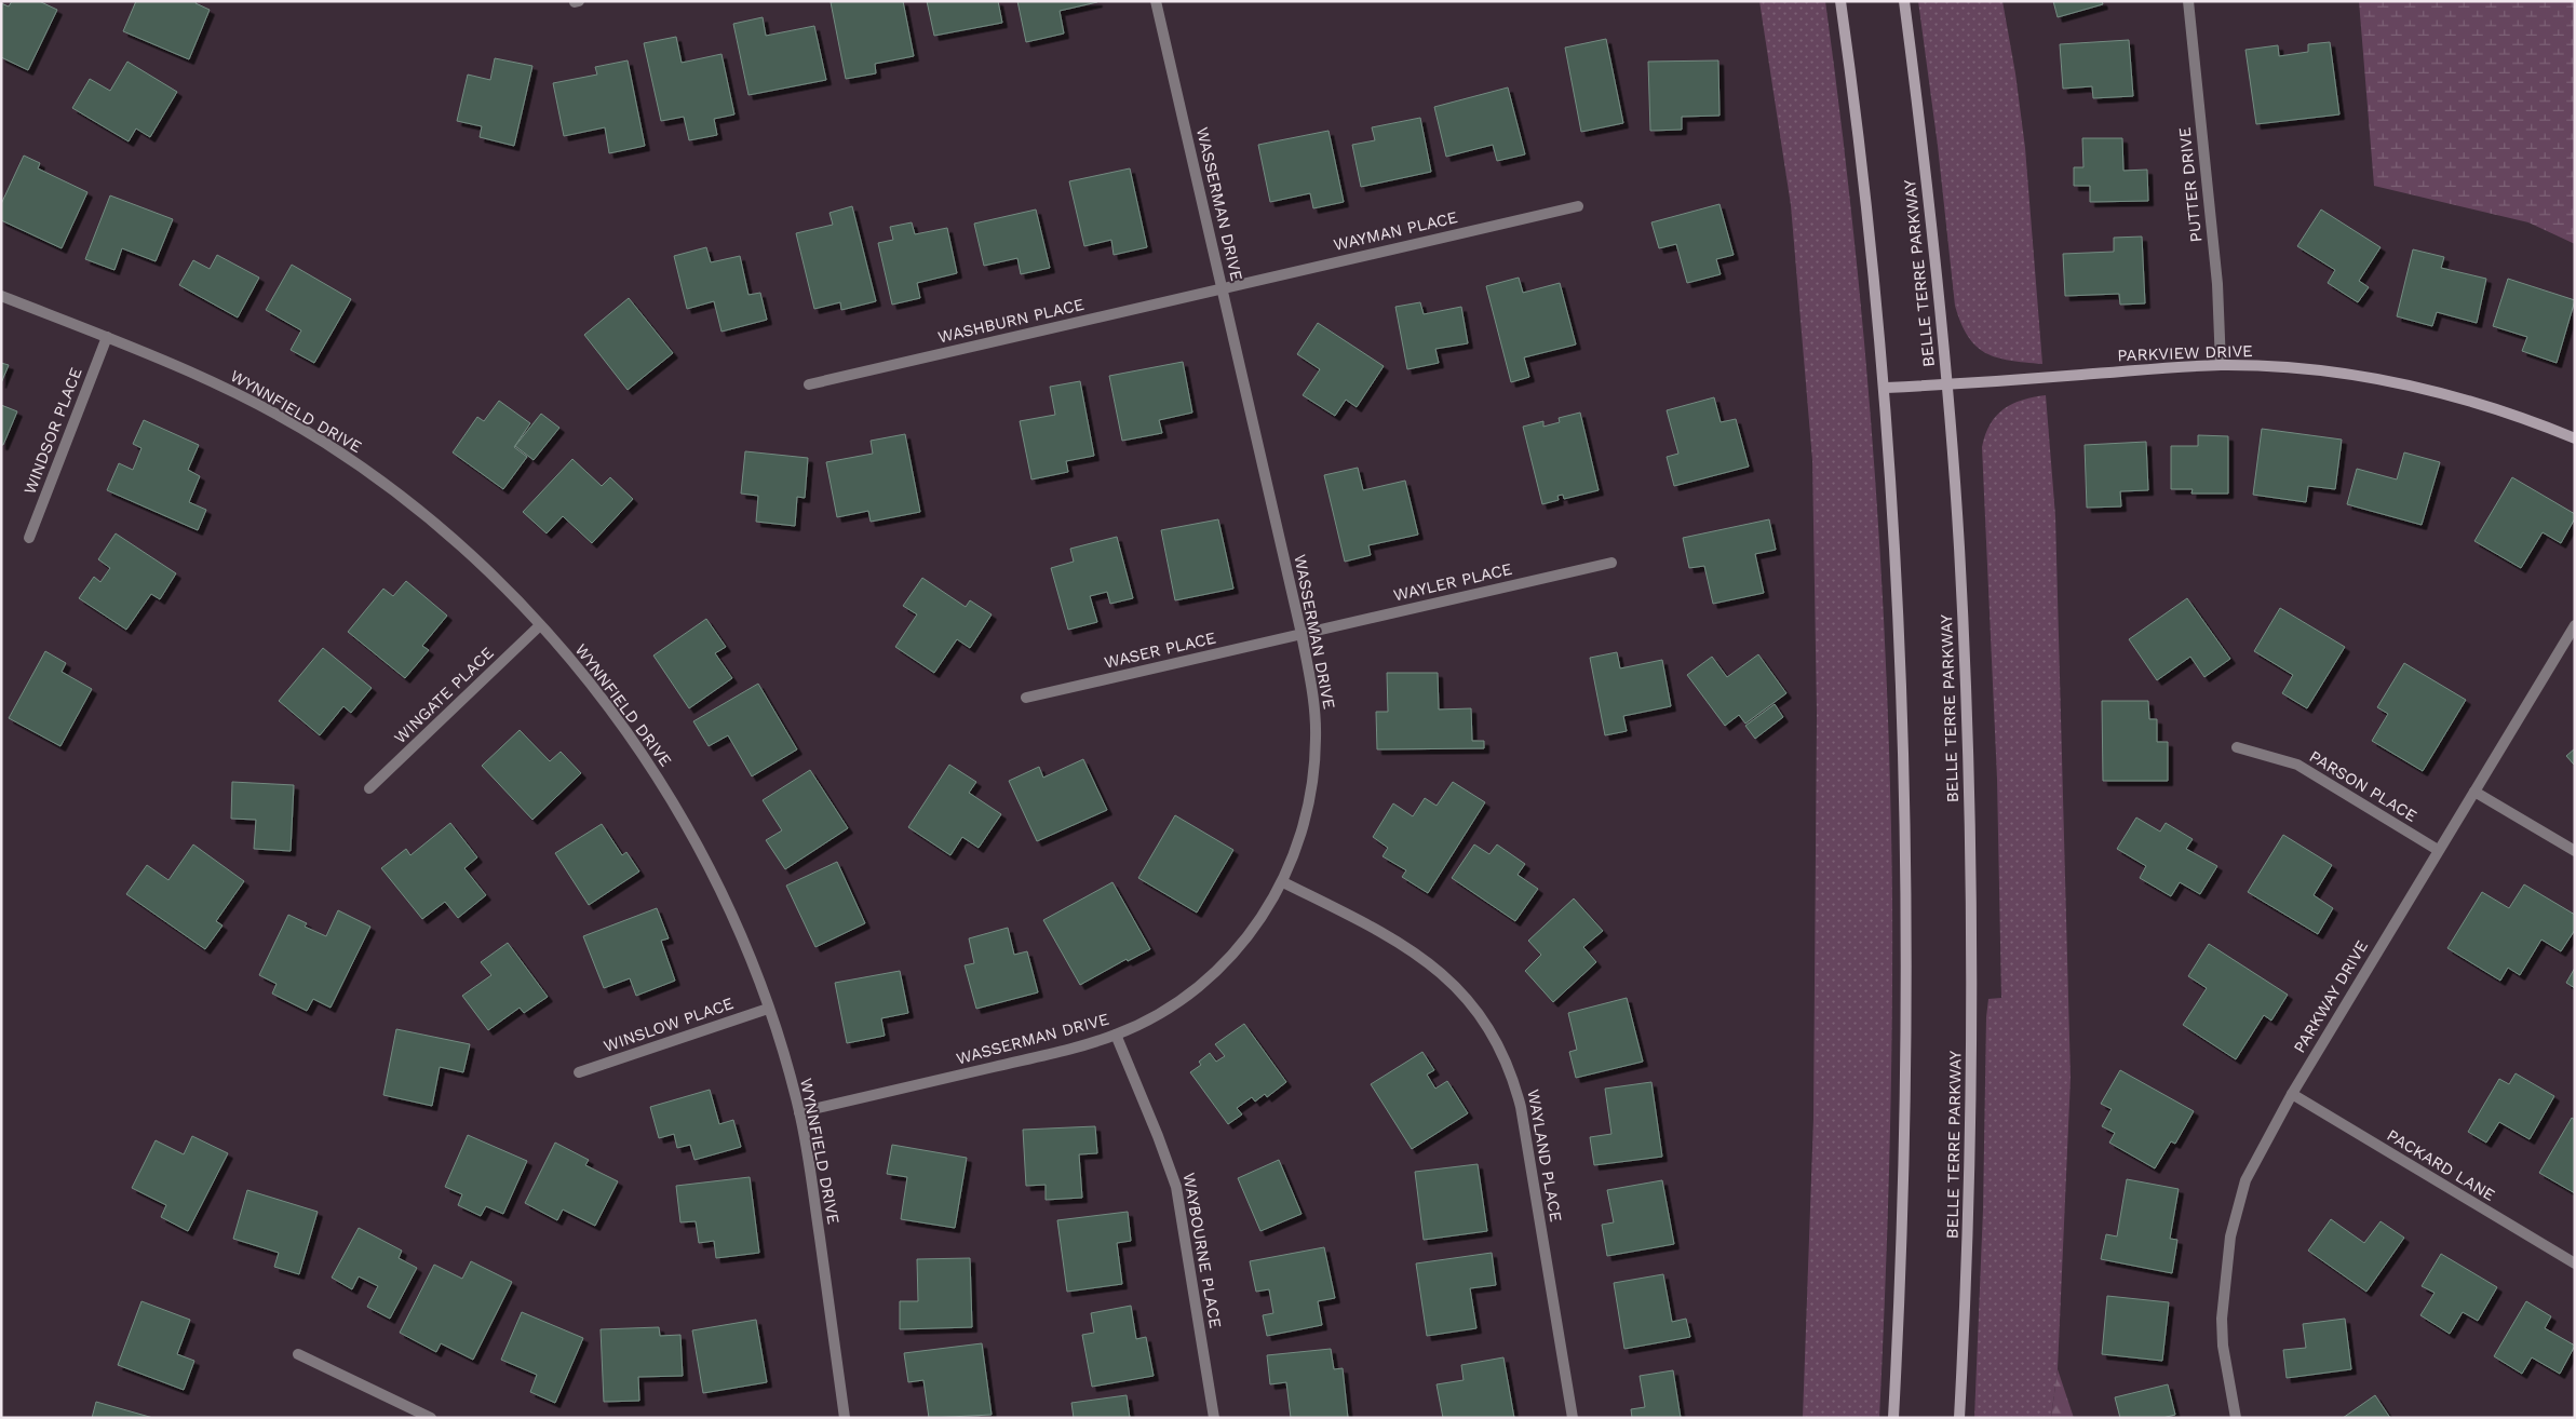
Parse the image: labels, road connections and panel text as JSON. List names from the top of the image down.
{
  "streets": {
    "main road": ["BELLE TERRE PARKWAY", "PARKVIEW DRIVE"],
    "street": [
      "PUTTER DRIVE",
      "WASSERMAN DRIVE",
      "WAYMAN PLACE",
      "WASHBURN PLACE",
      "WYNNFIELD DRIVE",
      "WINDSOR PLACE",
      "WAYLER PLACE",
      "WASER PLACE",
      "WINGATE PLACE",
      "PARSON PLACE",
      "PARKWAY DRIVE",
      "WINSLOW PLACE",
      "WAYLAND PLACE",
      "PACKARD LANE",
      "WAYBOURNE PLACE"
    ]
  },
  "crossings": [
    ["PUTTER DRIVE", "PARKVIEW DRIVE"],
    ["WASSERMAN DRIVE", "WAYMAN PLACE"],
    ["WASSERMAN DRIVE", "WASHBURN PLACE"],
    ["WASSERMAN DRIVE", "WYNNFIELD DRIVE"],
    ["WASSERMAN DRIVE", "WAYLER PLACE"],
    ["WASSERMAN DRIVE", "WASER PLACE"],
    ["WASSERMAN DRIVE", "WAYLAND PLACE"],
    ["WASSERMAN DRIVE", "WAYBOURNE PLACE"],
    ["WAYMAN PLACE", "WASHBURN PLACE"],
    ["BELLE TERRE PARKWAY", "PARKVIEW DRIVE"],
    ["WYNNFIELD DRIVE", "WINDSOR PLACE"],
    ["WYNNFIELD DRIVE", "WINGATE PLACE"],
    ["WYNNFIELD DRIVE", "WINSLOW PLACE"],
    ["WAYLER PLACE", "WASER PLACE"],
    ["PARSON PLACE", "PARKWAY DRIVE"],
    ["PARKWAY DRIVE", "PACKARD LANE"]
  ]
}
